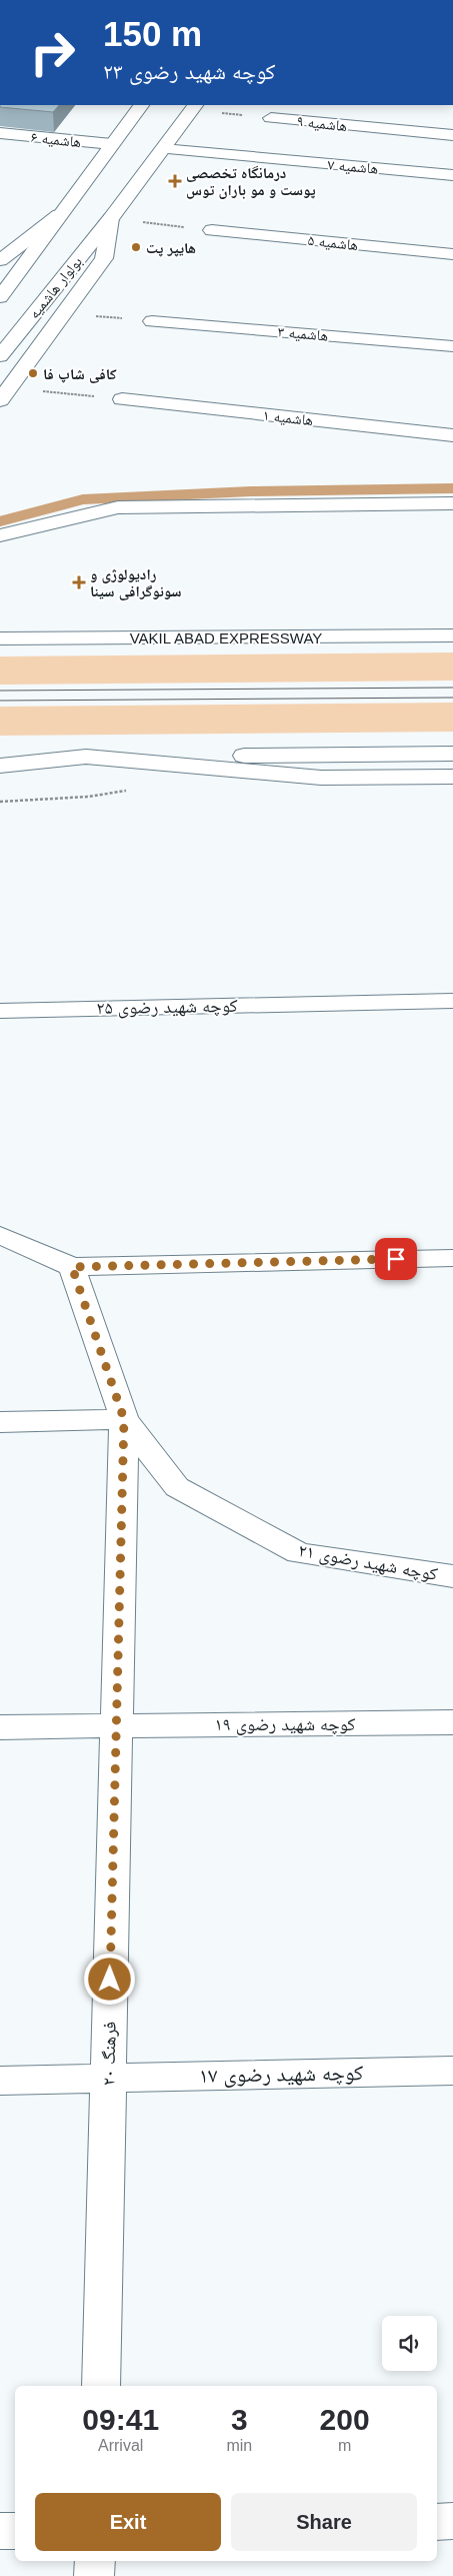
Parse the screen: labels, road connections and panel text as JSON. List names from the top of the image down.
{
  "streets": {
    "main road": [
      "هاشمیه ۹",
      "هاشمیه ۶",
      "هاشمیه ۷",
      "هاشمیه ۵",
      "بولوار هاشمیه",
      "هاشمیه ۳",
      "هاشمیه ۱",
      "VAKIL ABAD EXPRESSWAY",
      "کوچه شهید رضوی ۲۵",
      "کوچه شهید رضوی ۲۱",
      "کوچه شهید رضوی ۱۹",
      "فرهنگ ۲۰",
      "کوچه شهید رضوی ۱۷"
    ]
  },
  "crossings": [
    ["هاشمیه ۹", "بولوار هاشمیه"],
    ["هاشمیه ۷", "بولوار هاشمیه"],
    ["کوچه شهید رضوی ۲۱", "فرهنگ ۲۰"],
    ["کوچه شهید رضوی ۱۹", "فرهنگ ۲۰"],
    ["فرهنگ ۲۰", "کوچه شهید رضوی ۱۷"]
  ],
  "places": {
    "health": ["درمانگاه تخصصی پوست و مو باران توس", "رادیولوژی و سونوگرافی سینا"],
    "other": ["هایپر پت", "کافی شاپ فا"]
  },
  "page": {
    "turn": ["150 m", "کوچه شهید رضوی ۲۳"],
    "eta": [
      "09:41",
      "Arrival",
      "3",
      "min",
      "200",
      "m"
    ],
    "buttons": ["Exit", "Share"]
  }
}
